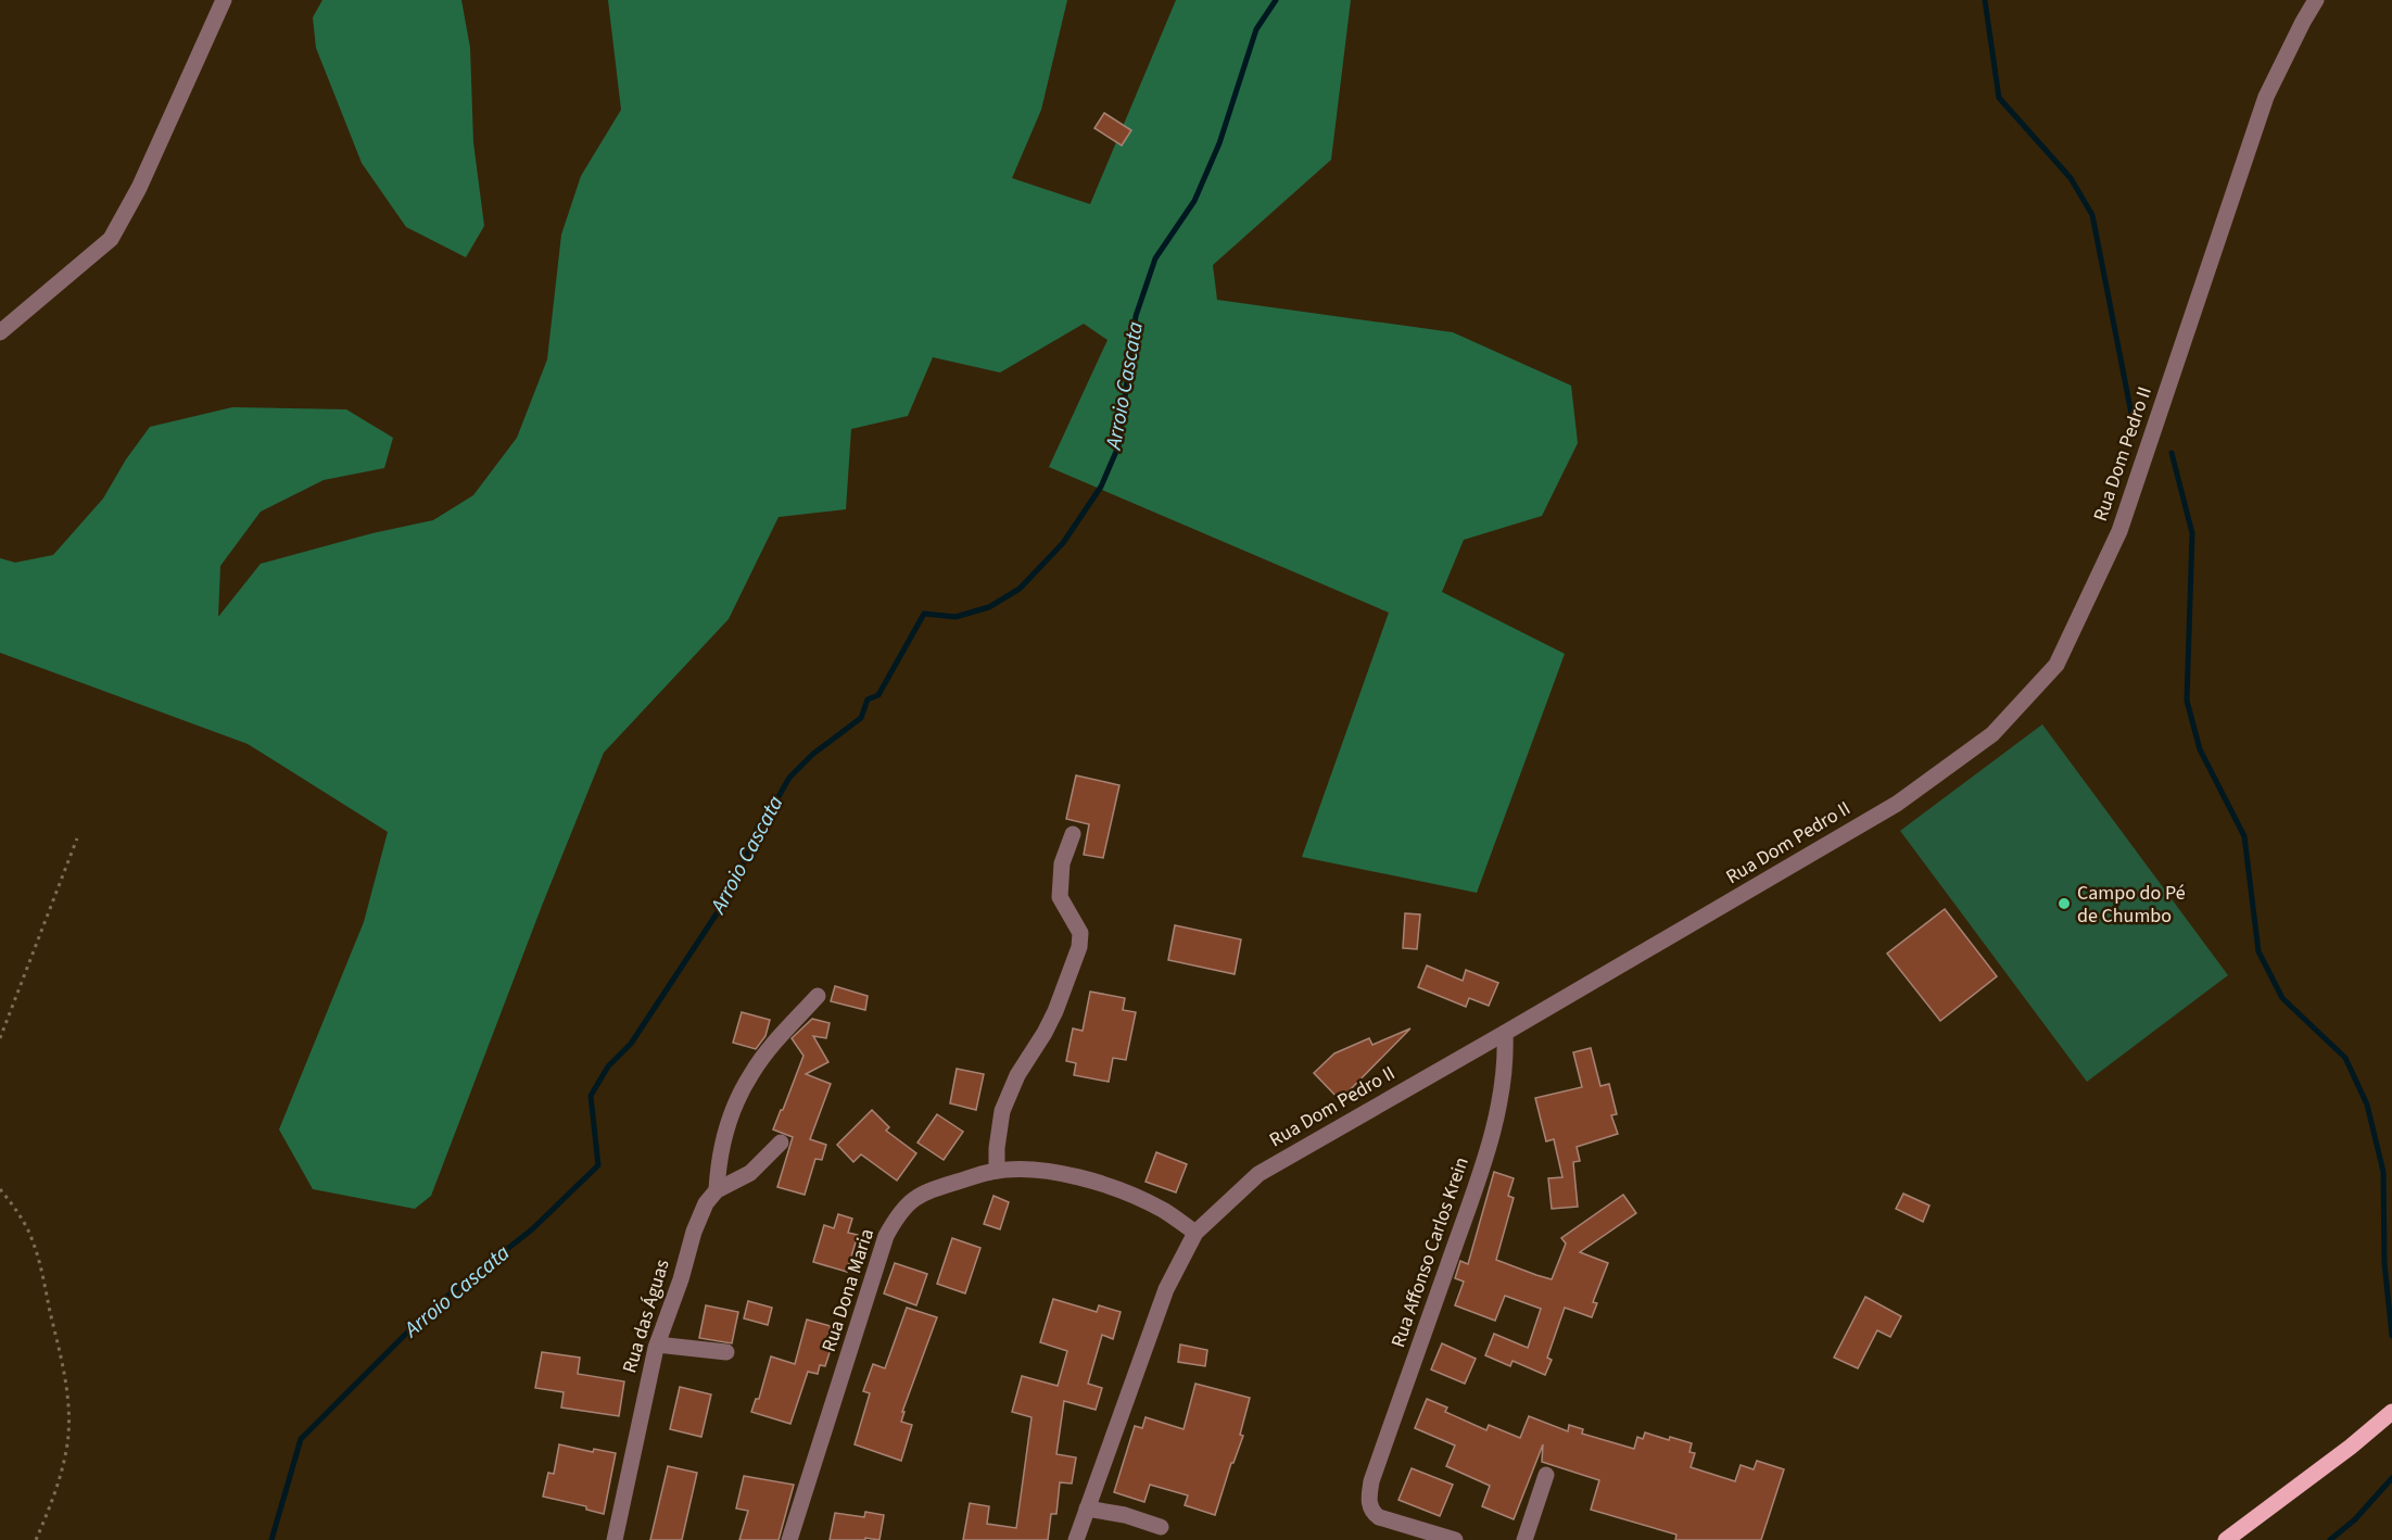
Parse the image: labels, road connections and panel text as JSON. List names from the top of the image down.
{
  "streets": {
    "street": [
      "Rua Dom Pedro II",
      "Rua Affonso Carlos Krein",
      "Rua Dona Maria",
      "Rua das Águas"
    ]
  },
  "crossings": [
    ["Rua Dom Pedro II", "Rua Affonso Carlos Krein"],
    ["Rua Dom Pedro II", "Rua Dona Maria"]
  ],
  "water": ["Arroio Cascata"],
  "places": ["Campo do Pé de Chumbo"]
}
